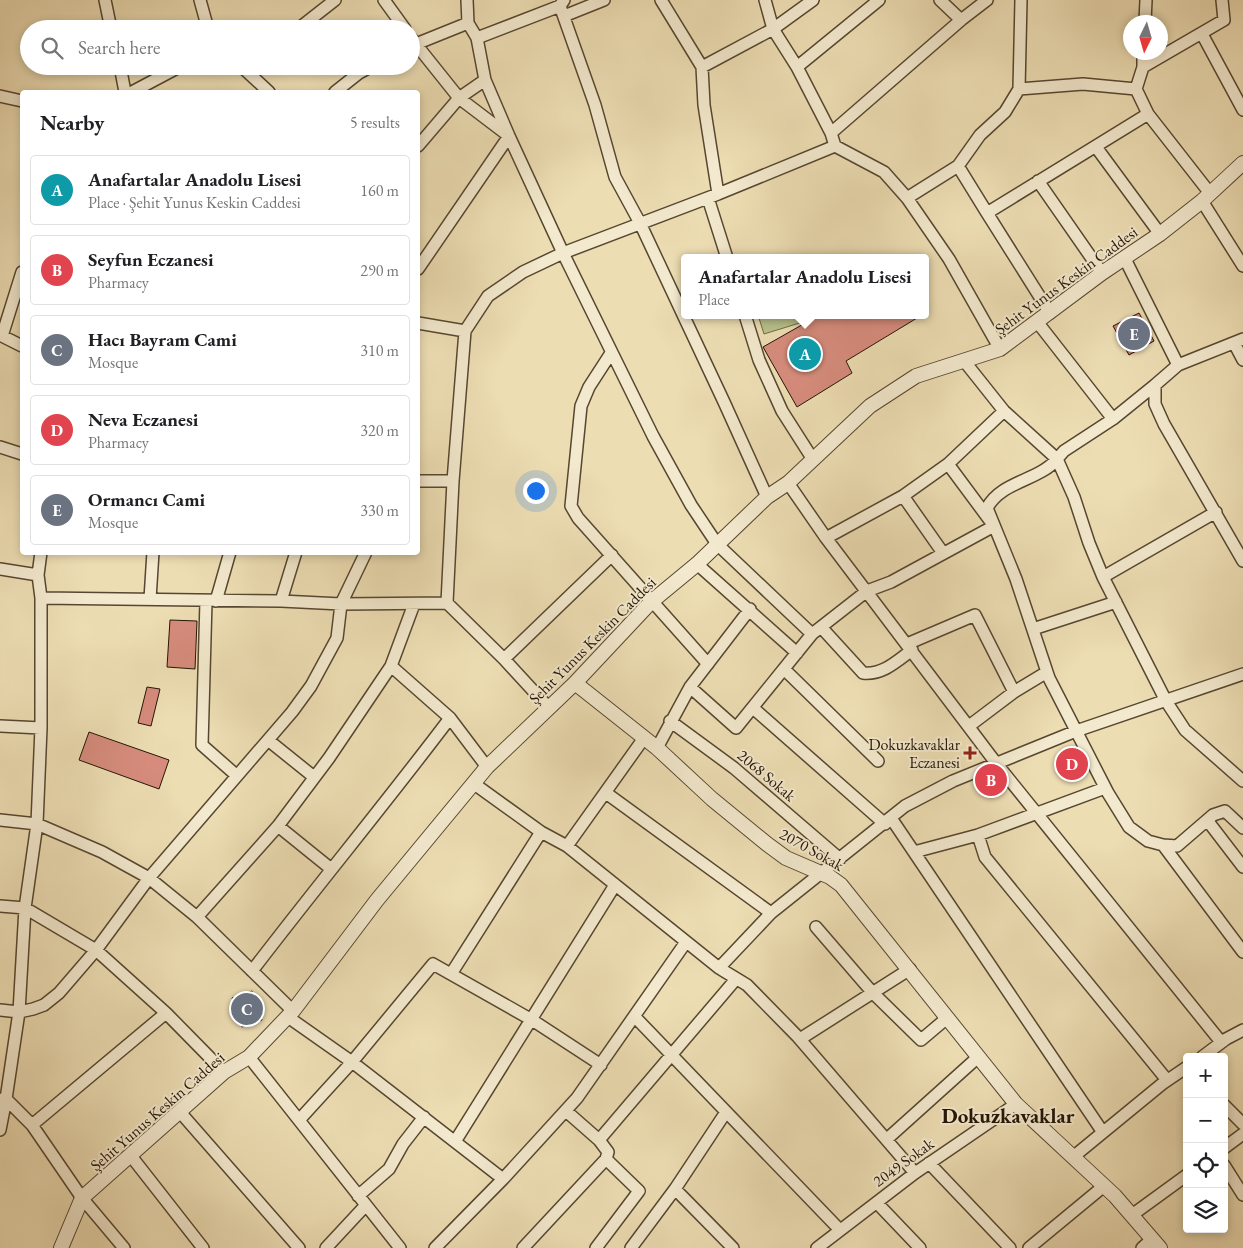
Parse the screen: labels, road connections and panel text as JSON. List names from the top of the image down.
{
  "streets": {
    "street": [
      "Şehit Yunus Keskin Caddesi",
      "2068 Sokak",
      "2070 Sokak",
      "2049 Sokak"
    ]
  },
  "crossings": [
    ["Şehit Yunus Keskin Caddesi", "2070 Sokak"],
    ["2070 Sokak", "2049 Sokak"]
  ],
  "districts": ["Dokuzkavaklar"],
  "places": {
    "health": ["Dokuzkavaklar Eczanesi"]
  },
  "north": "bottom",
  "page": {
    "search": "Search here",
    "heading": ["Nearby", "5 results"],
    "list": [
      {
        "mark": "A",
        "name": "Anafartalar Anadolu Lisesi",
        "note": "Place · Şehit Yunus Keskin Caddesi",
        "value": "160 m"
      },
      {
        "mark": "B",
        "name": "Seyfun Eczanesi",
        "note": "Pharmacy",
        "value": "290 m"
      },
      {
        "mark": "C",
        "name": "Hacı Bayram Cami",
        "note": "Mosque",
        "value": "310 m"
      },
      {
        "mark": "D",
        "name": "Neva Eczanesi",
        "note": "Pharmacy",
        "value": "320 m"
      },
      {
        "mark": "E",
        "name": "Ormancı Cami",
        "note": "Mosque",
        "value": "330 m"
      }
    ],
    "popup": ["Anafartalar Anadolu Lisesi", "Place"],
    "pins": [
      "E",
      "A",
      "D",
      "B",
      "C"
    ],
    "map_buttons": ["+", "−"]
  }
}
